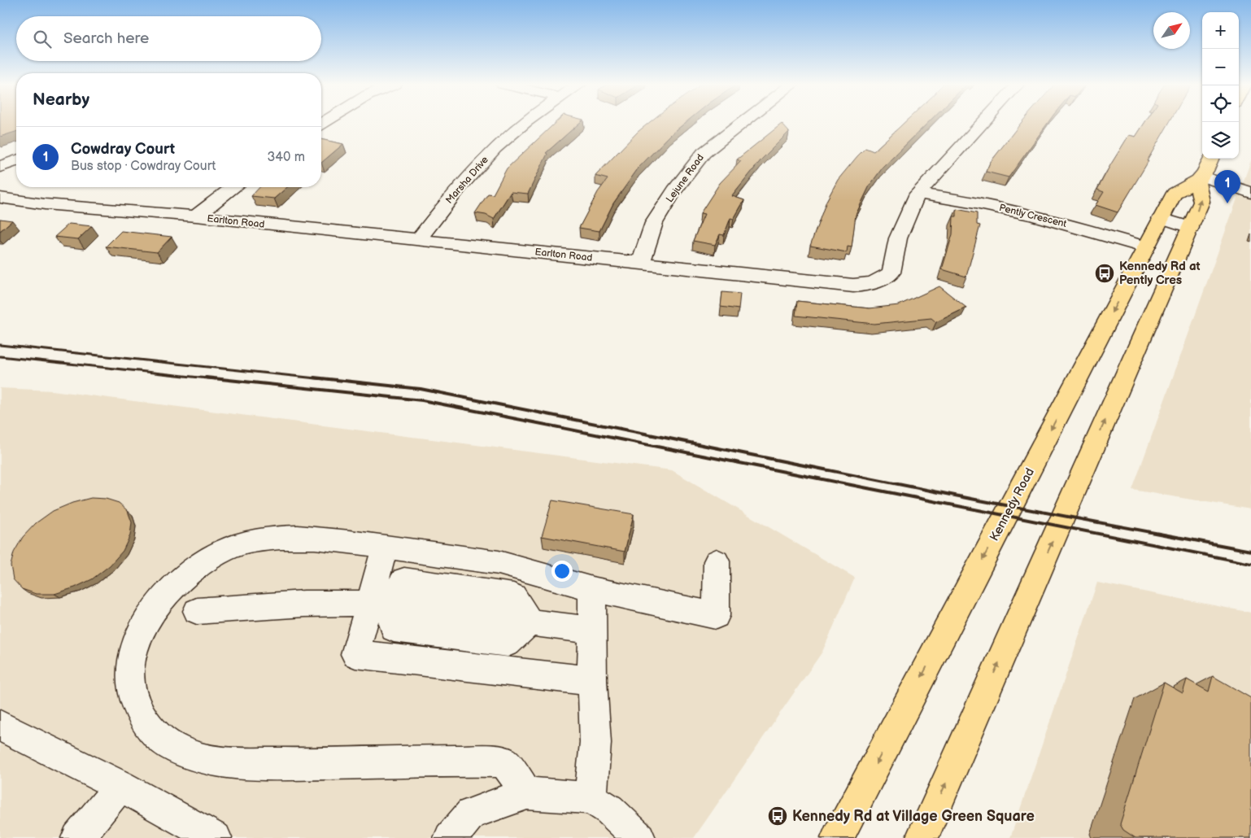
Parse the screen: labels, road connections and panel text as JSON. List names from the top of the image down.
{
  "streets": {
    "main road": ["Kennedy Road"],
    "street": [
      "Lejune Road",
      "Marsha Drive",
      "Pently Crescent",
      "Earlton Road"
    ]
  },
  "crossings": [
    ["Lejune Road", "Earlton Road"],
    ["Marsha Drive", "Earlton Road"],
    ["Pently Crescent", "Earlton Road"],
    ["Pently Crescent", "Kennedy Road"]
  ],
  "places": {
    "bus stop": ["Kennedy Rd at Pently Cres", "Kennedy Rd at Village Green Square"]
  },
  "north": "top right",
  "page": {
    "map_buttons": ["+", "−"],
    "search": "Search here",
    "heading": "Nearby",
    "list": [
      {
        "mark": "1",
        "name": "Cowdray Court",
        "note": "Bus stop · Cowdray Court",
        "value": "340 m"
      }
    ],
    "pins": "1"
  }
}
